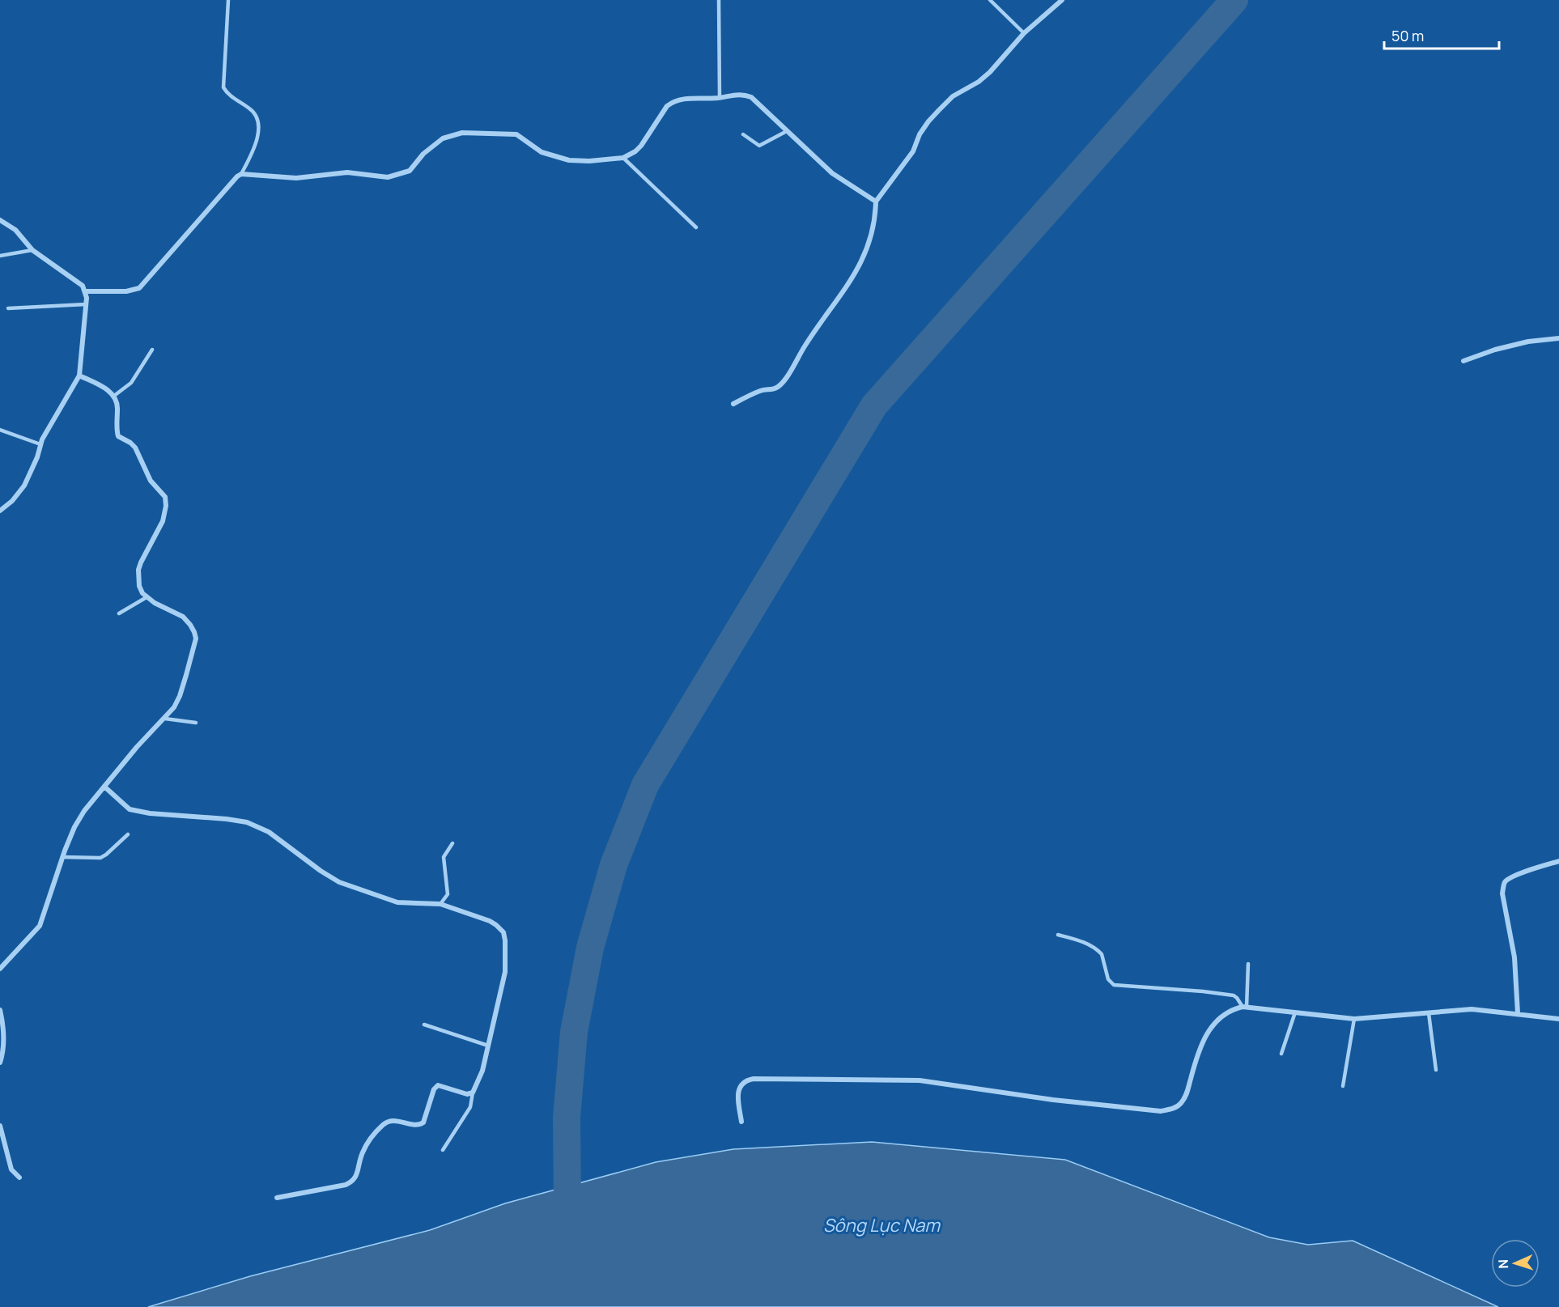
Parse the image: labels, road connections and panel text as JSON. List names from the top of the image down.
{
  "water": ["Sông Lục Nam"],
  "scale_bar": "50 m",
  "north": "left"
}
